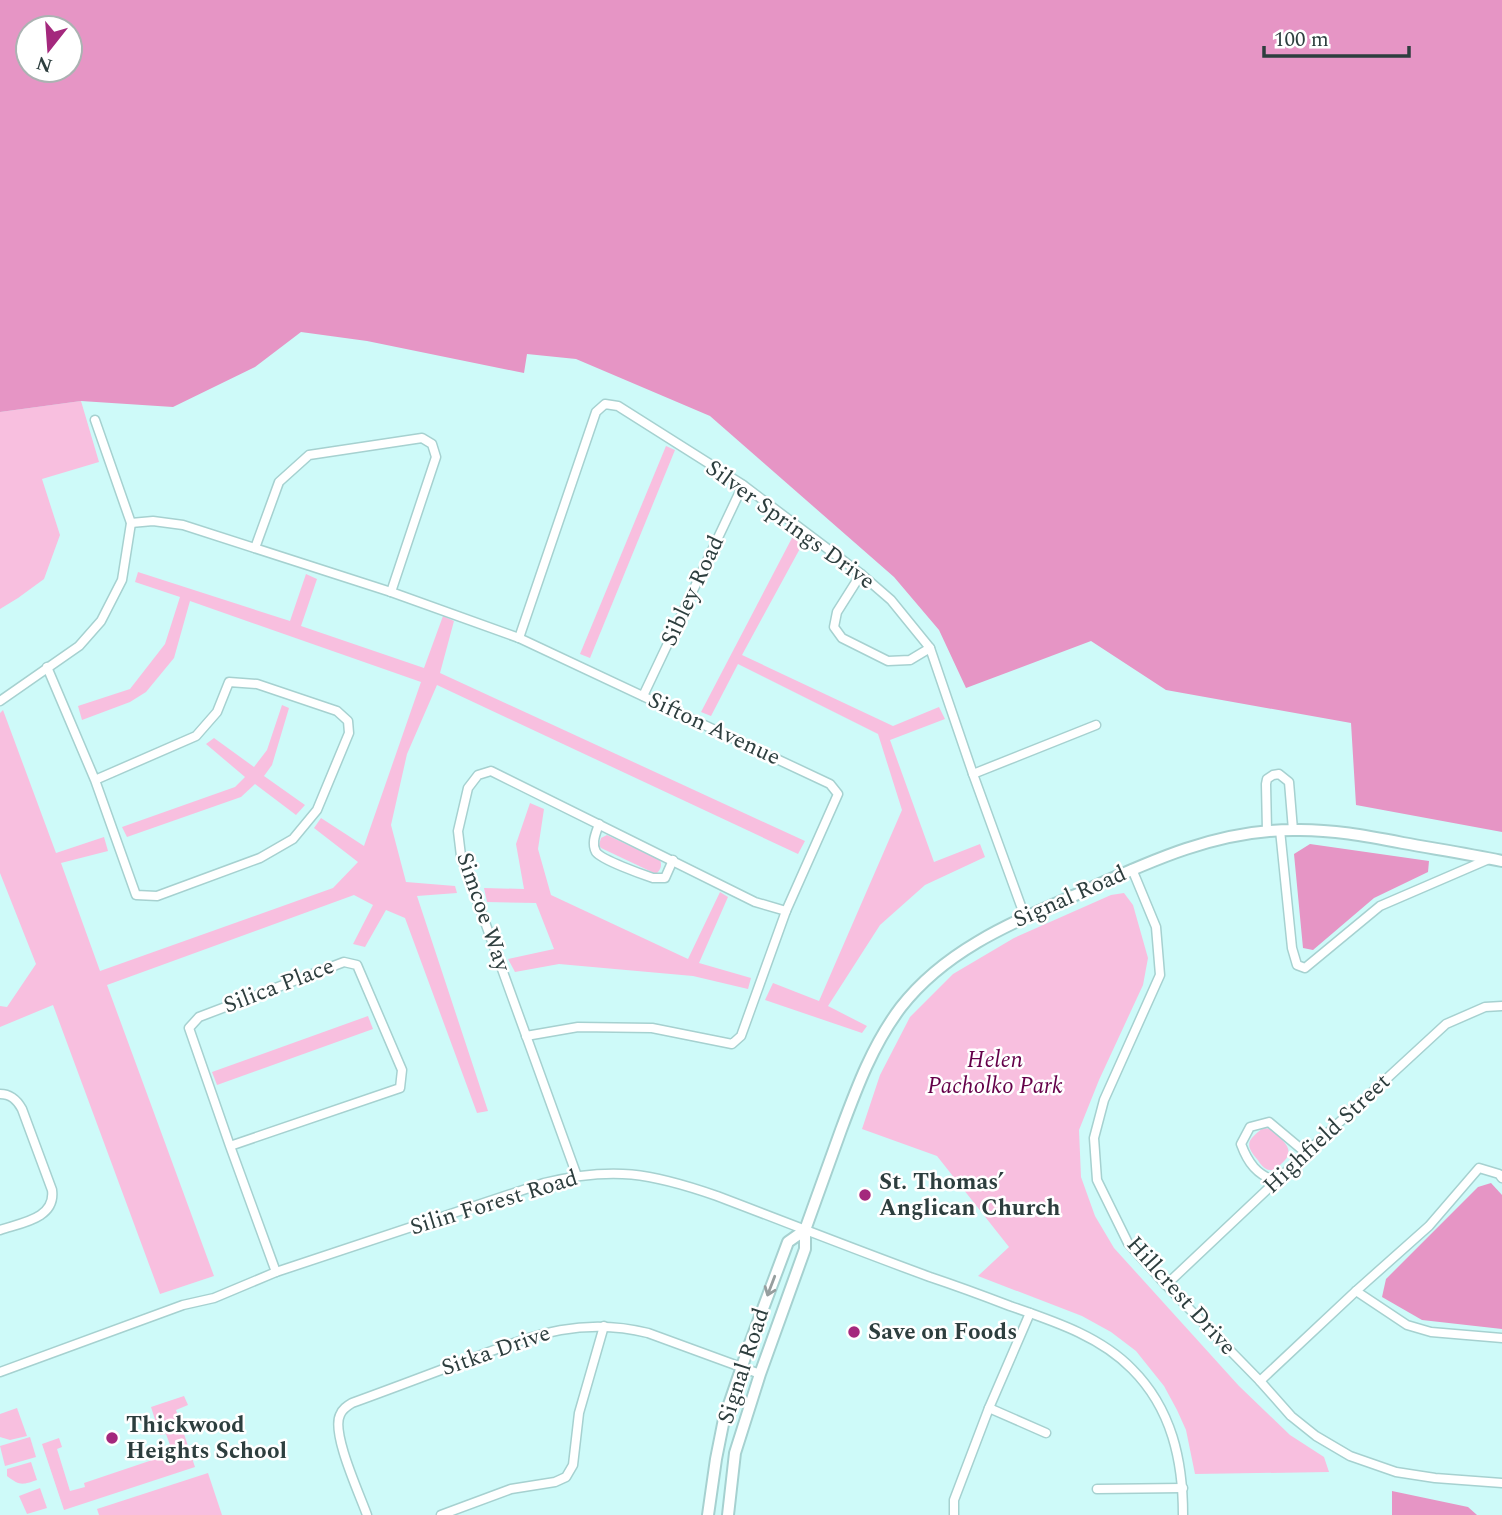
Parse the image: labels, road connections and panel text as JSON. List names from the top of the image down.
{
  "streets": {
    "street": [
      "Silver Springs Drive",
      "Sibley Road",
      "Sifton Avenue",
      "Signal Road",
      "Simcoe Way",
      "Silica Place",
      "Highfield Street",
      "Silin Forest Road",
      "Hillcrest Drive",
      "Sitka Drive"
    ]
  },
  "crossings": [
    ["Silver Springs Drive", "Sibley Road"],
    ["Silver Springs Drive", "Sifton Avenue"],
    ["Silver Springs Drive", "Signal Road"],
    ["Sibley Road", "Sifton Avenue"],
    ["Sifton Avenue", "Simcoe Way"],
    ["Signal Road", "Silin Forest Road"],
    ["Signal Road", "Hillcrest Drive"],
    ["Signal Road", "Sitka Drive"],
    ["Simcoe Way", "Silin Forest Road"],
    ["Silica Place", "Silin Forest Road"],
    ["Highfield Street", "Hillcrest Drive"]
  ],
  "parks": ["Helen Pacholko Park"],
  "places": ["St. Thomas’ Anglican Church", "Save on Foods", "Thickwood Heights School"],
  "scale_bar": "100 m",
  "north": "bottom"
}
